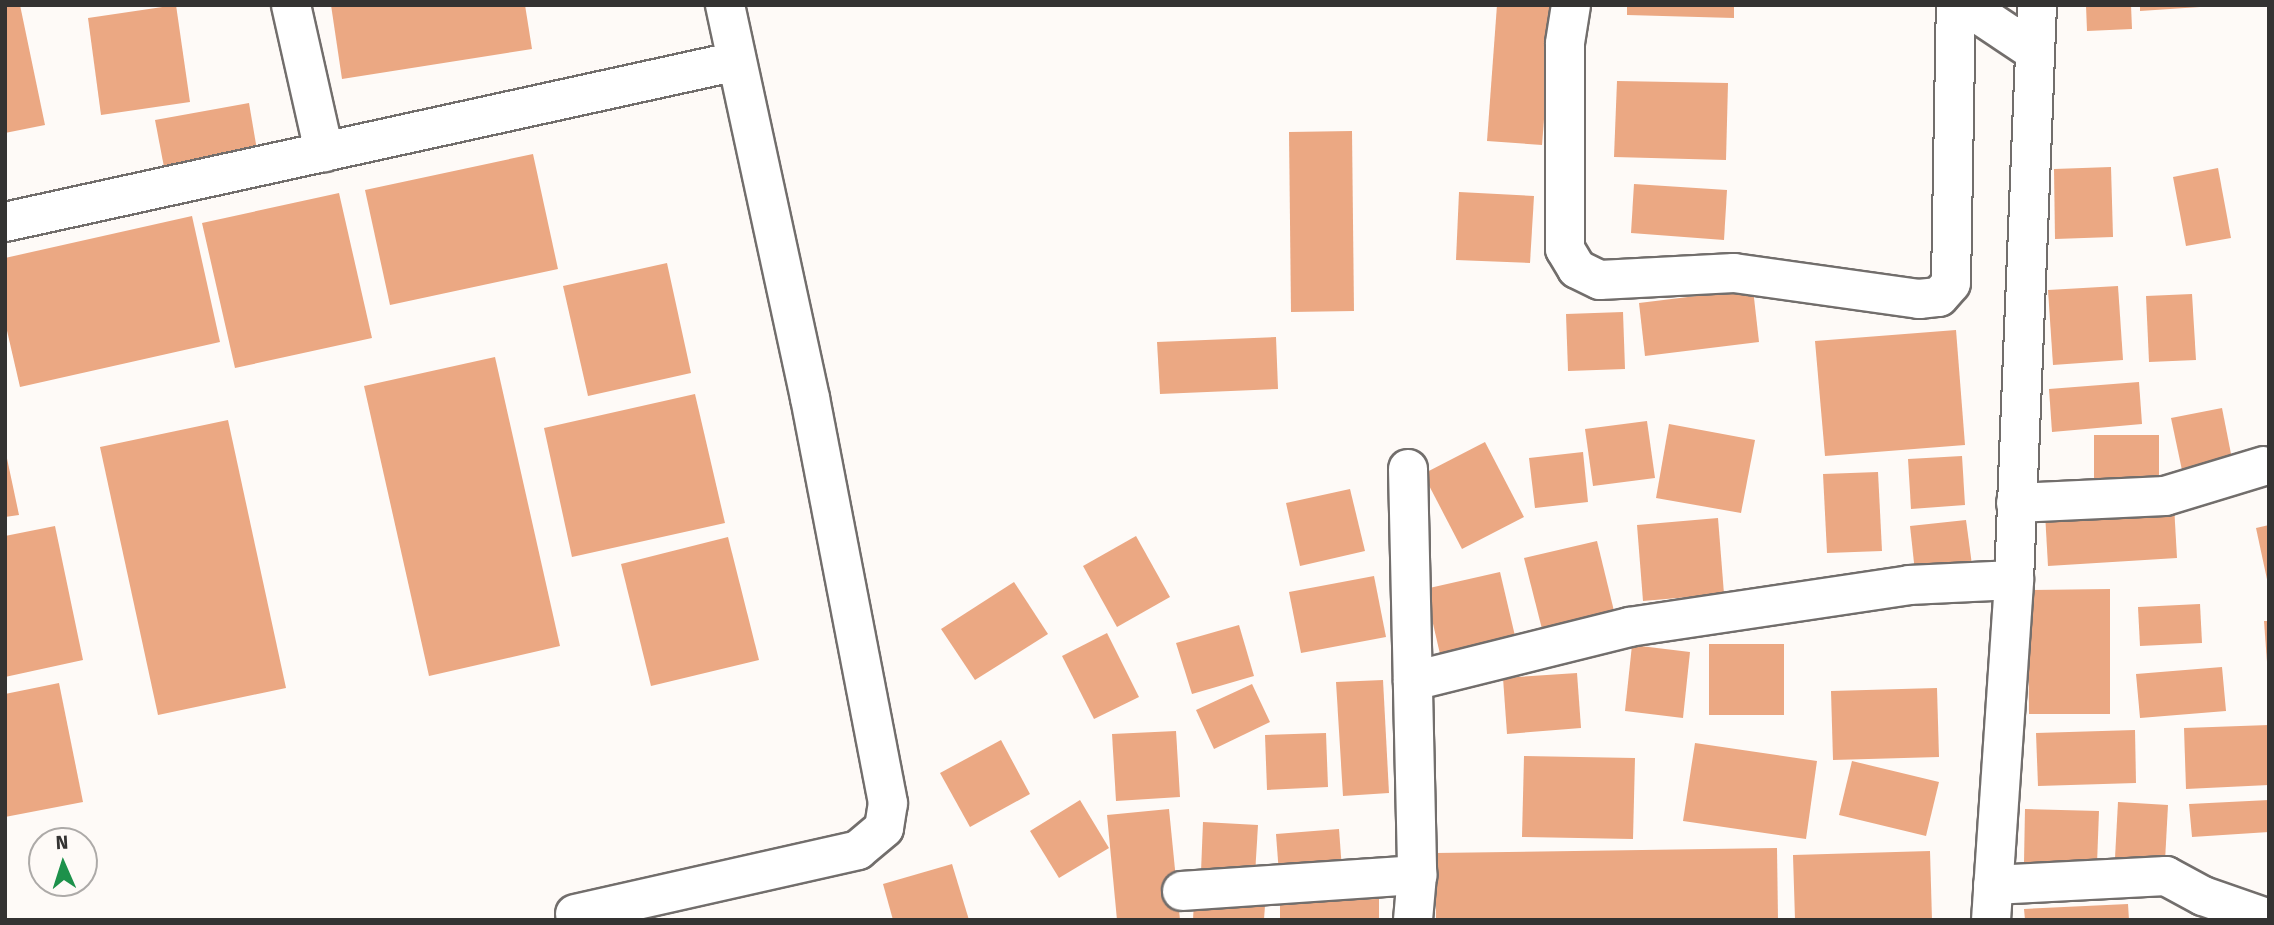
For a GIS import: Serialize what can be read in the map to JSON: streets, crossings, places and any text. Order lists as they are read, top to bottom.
{
  "north": "top"
}
